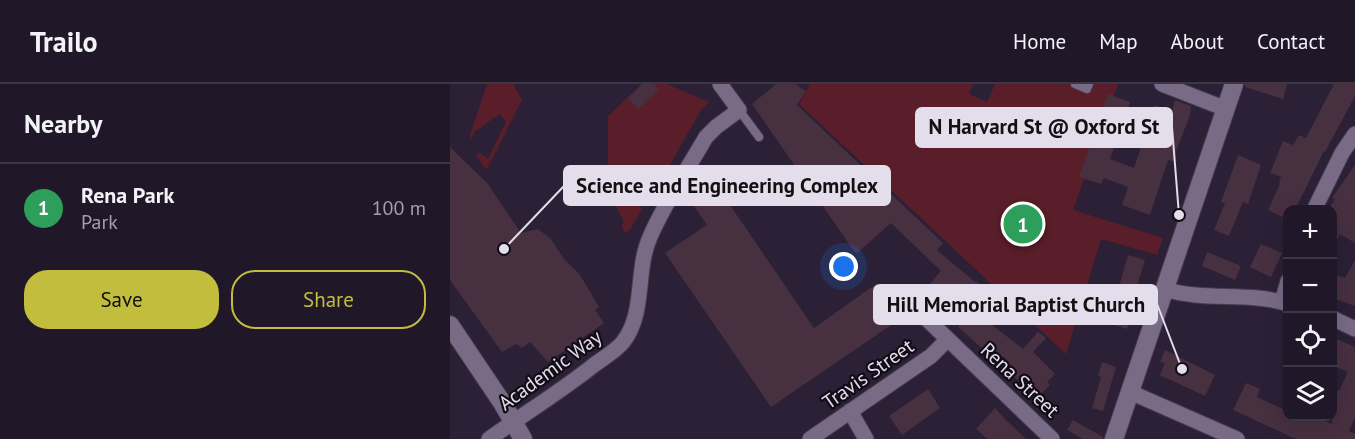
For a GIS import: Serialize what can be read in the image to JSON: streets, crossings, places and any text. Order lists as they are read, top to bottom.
{
  "streets": {
    "street": ["Academic Way", "Travis Street", "Rena Street"]
  },
  "crossings": [
    ["Travis Street", "Rena Street"]
  ],
  "places": ["N Harvard St @ Oxford St", "Science and Engineering Complex", "Hill Memorial Baptist Church"],
  "page": {
    "header": "Trailo",
    "nav": [
      "Home",
      "Map",
      "About",
      "Contact"
    ],
    "heading": "Nearby",
    "list": [
      {
        "mark": "1",
        "name": "Rena Park",
        "note": "Park",
        "value": "100 m"
      }
    ],
    "pins": "1",
    "map_buttons": ["+", "−"],
    "buttons": ["Save", "Share"]
  }
}
